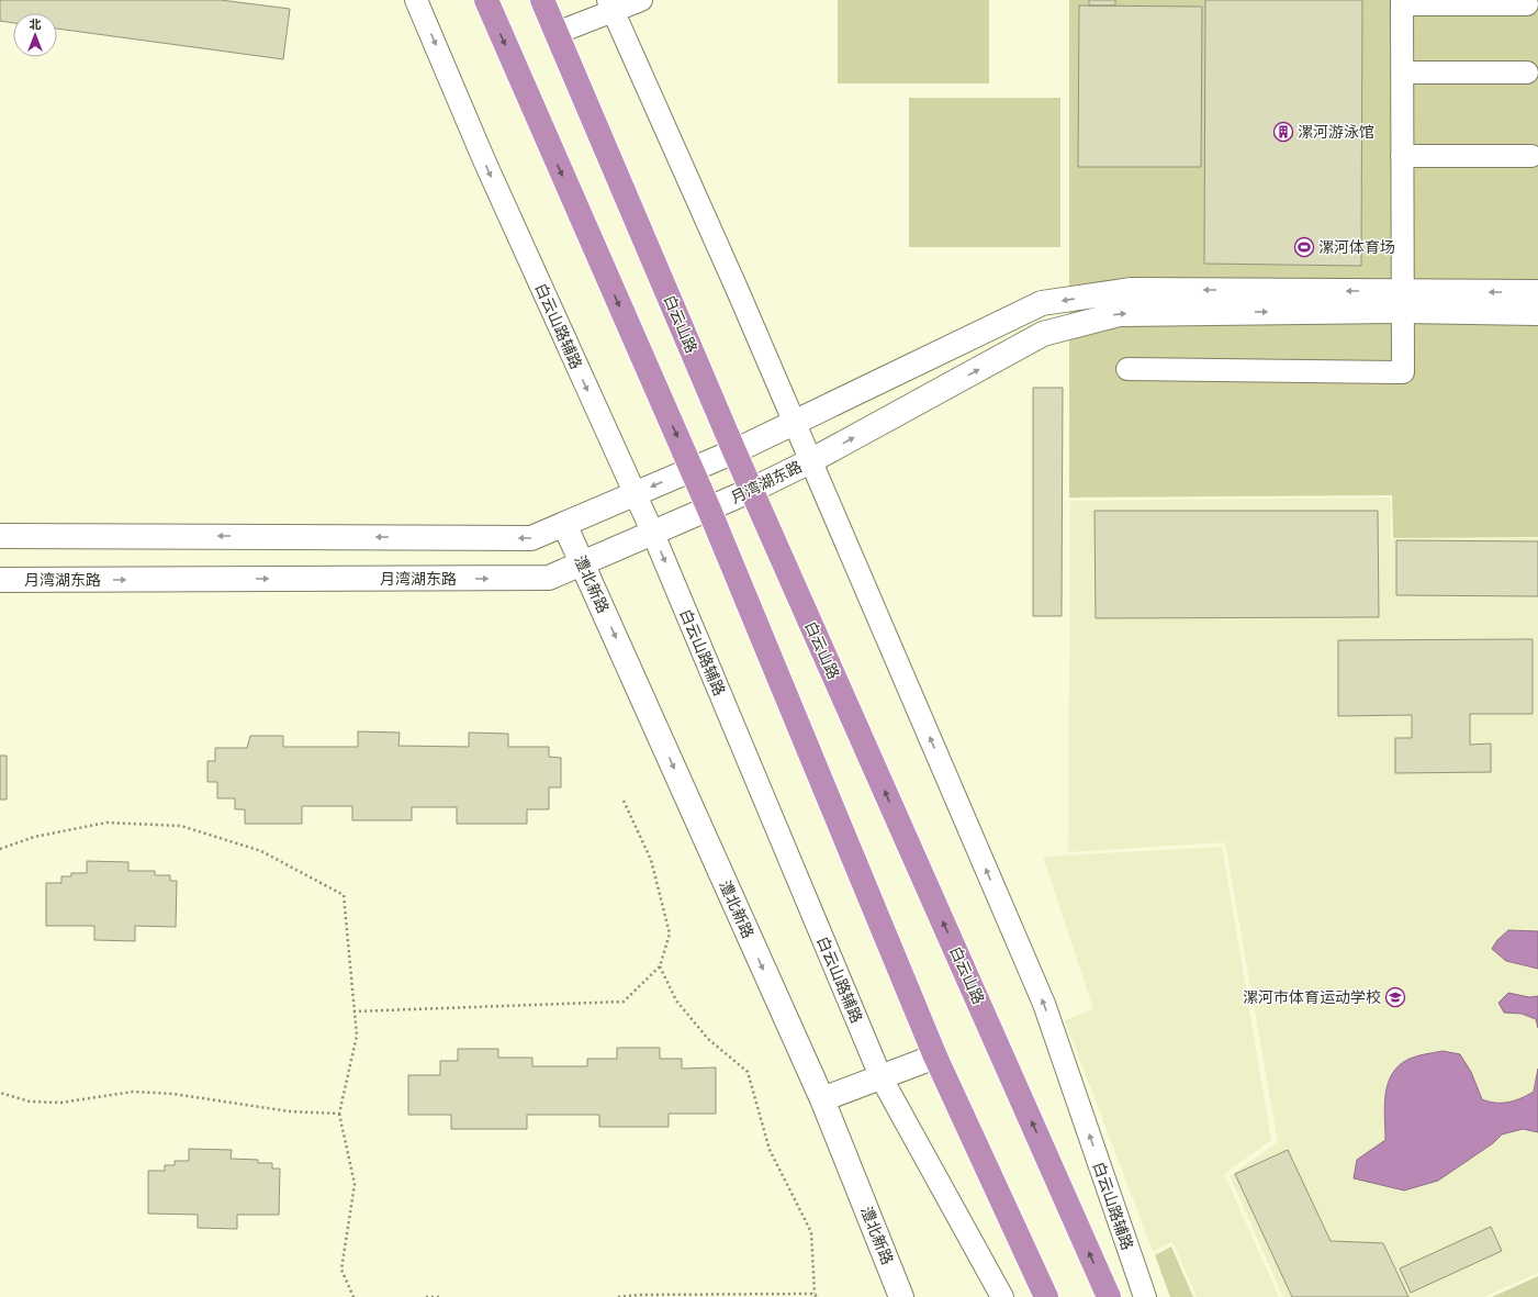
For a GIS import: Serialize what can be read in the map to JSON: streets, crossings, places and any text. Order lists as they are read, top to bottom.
{
  "streets": {
    "highway": ["白云山路"],
    "street": ["白云山路辅路", "月湾湖东路", "澧北新路"]
  },
  "crossings": [
    ["白云山路", "月湾湖东路"],
    ["白云山路辅路", "月湾湖东路"],
    ["月湾湖东路", "澧北新路"]
  ],
  "one_way": ["澧北新路"],
  "places": {
    "building": ["漯河游泳馆"],
    "sports": ["漯河体育场"],
    "school or university": ["漯河市体育运动学校"]
  },
  "north": "top"
}
